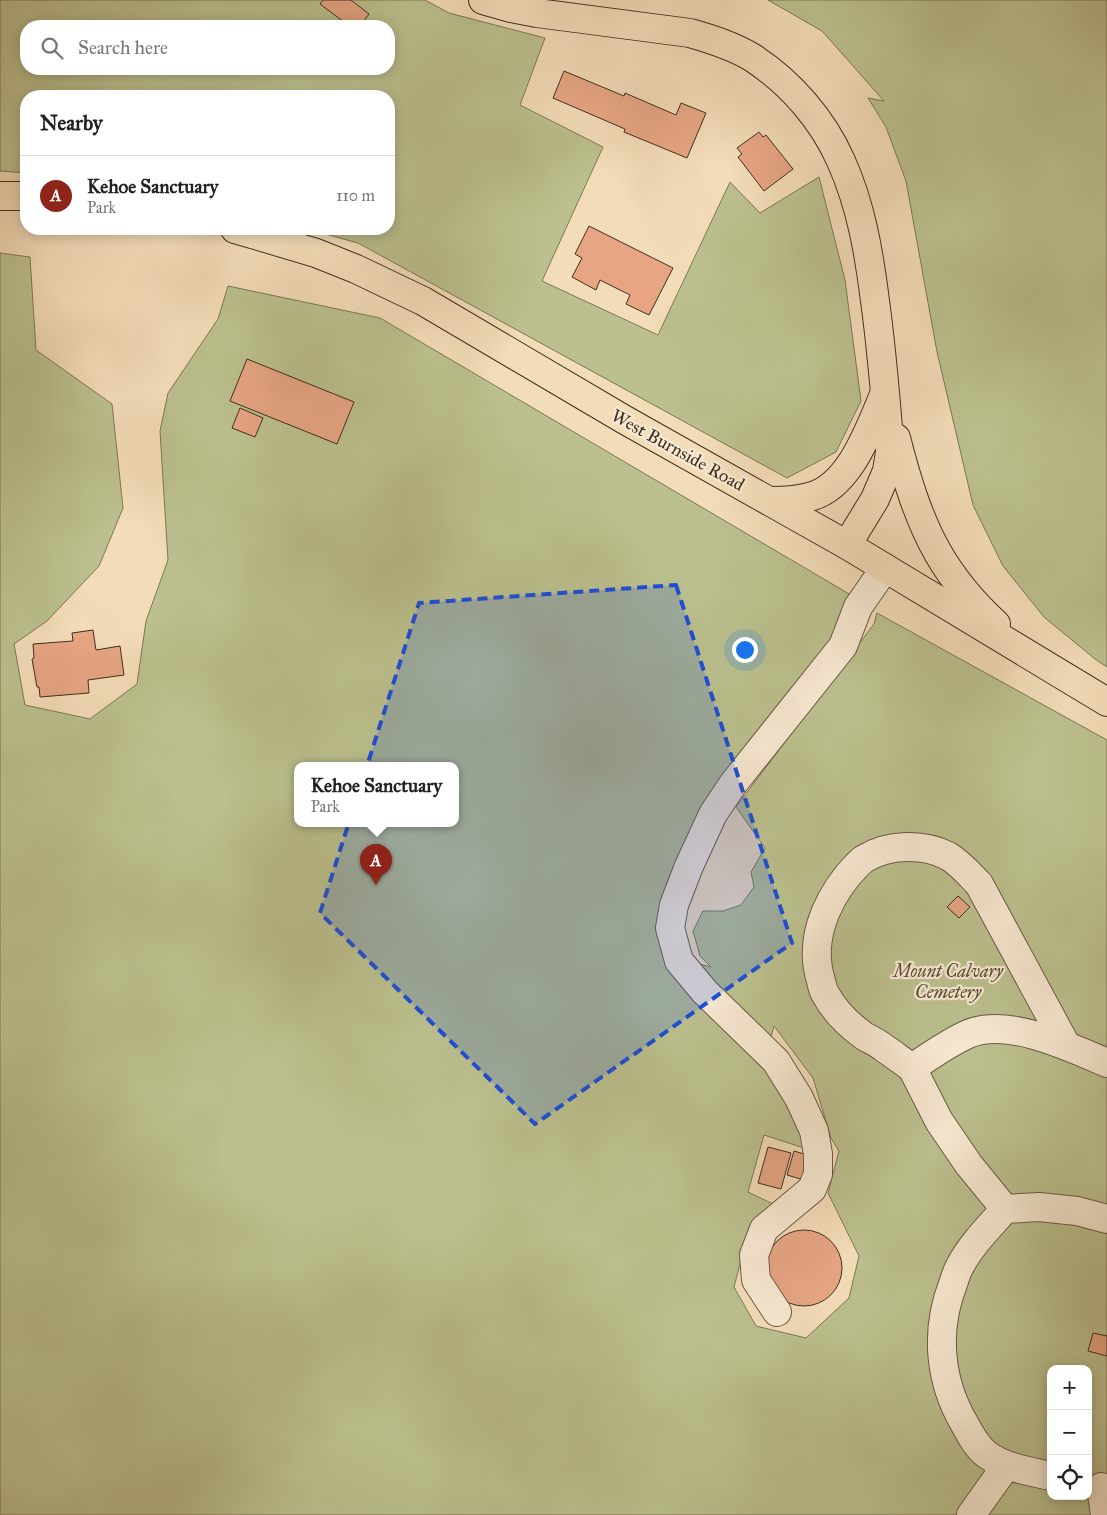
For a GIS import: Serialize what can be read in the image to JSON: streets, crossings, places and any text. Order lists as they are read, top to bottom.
{
  "streets": {
    "main road": ["West Burnside Road"]
  },
  "parks": ["Mount Calvary Cemetery"],
  "page": {
    "search": "Search here",
    "heading": "Nearby",
    "list": [
      {
        "mark": "A",
        "name": "Kehoe Sanctuary",
        "note": "Park",
        "value": "110 m"
      }
    ],
    "popup": ["Kehoe Sanctuary", "Park"],
    "pins": "A",
    "map_buttons": ["+", "−"]
  }
}
